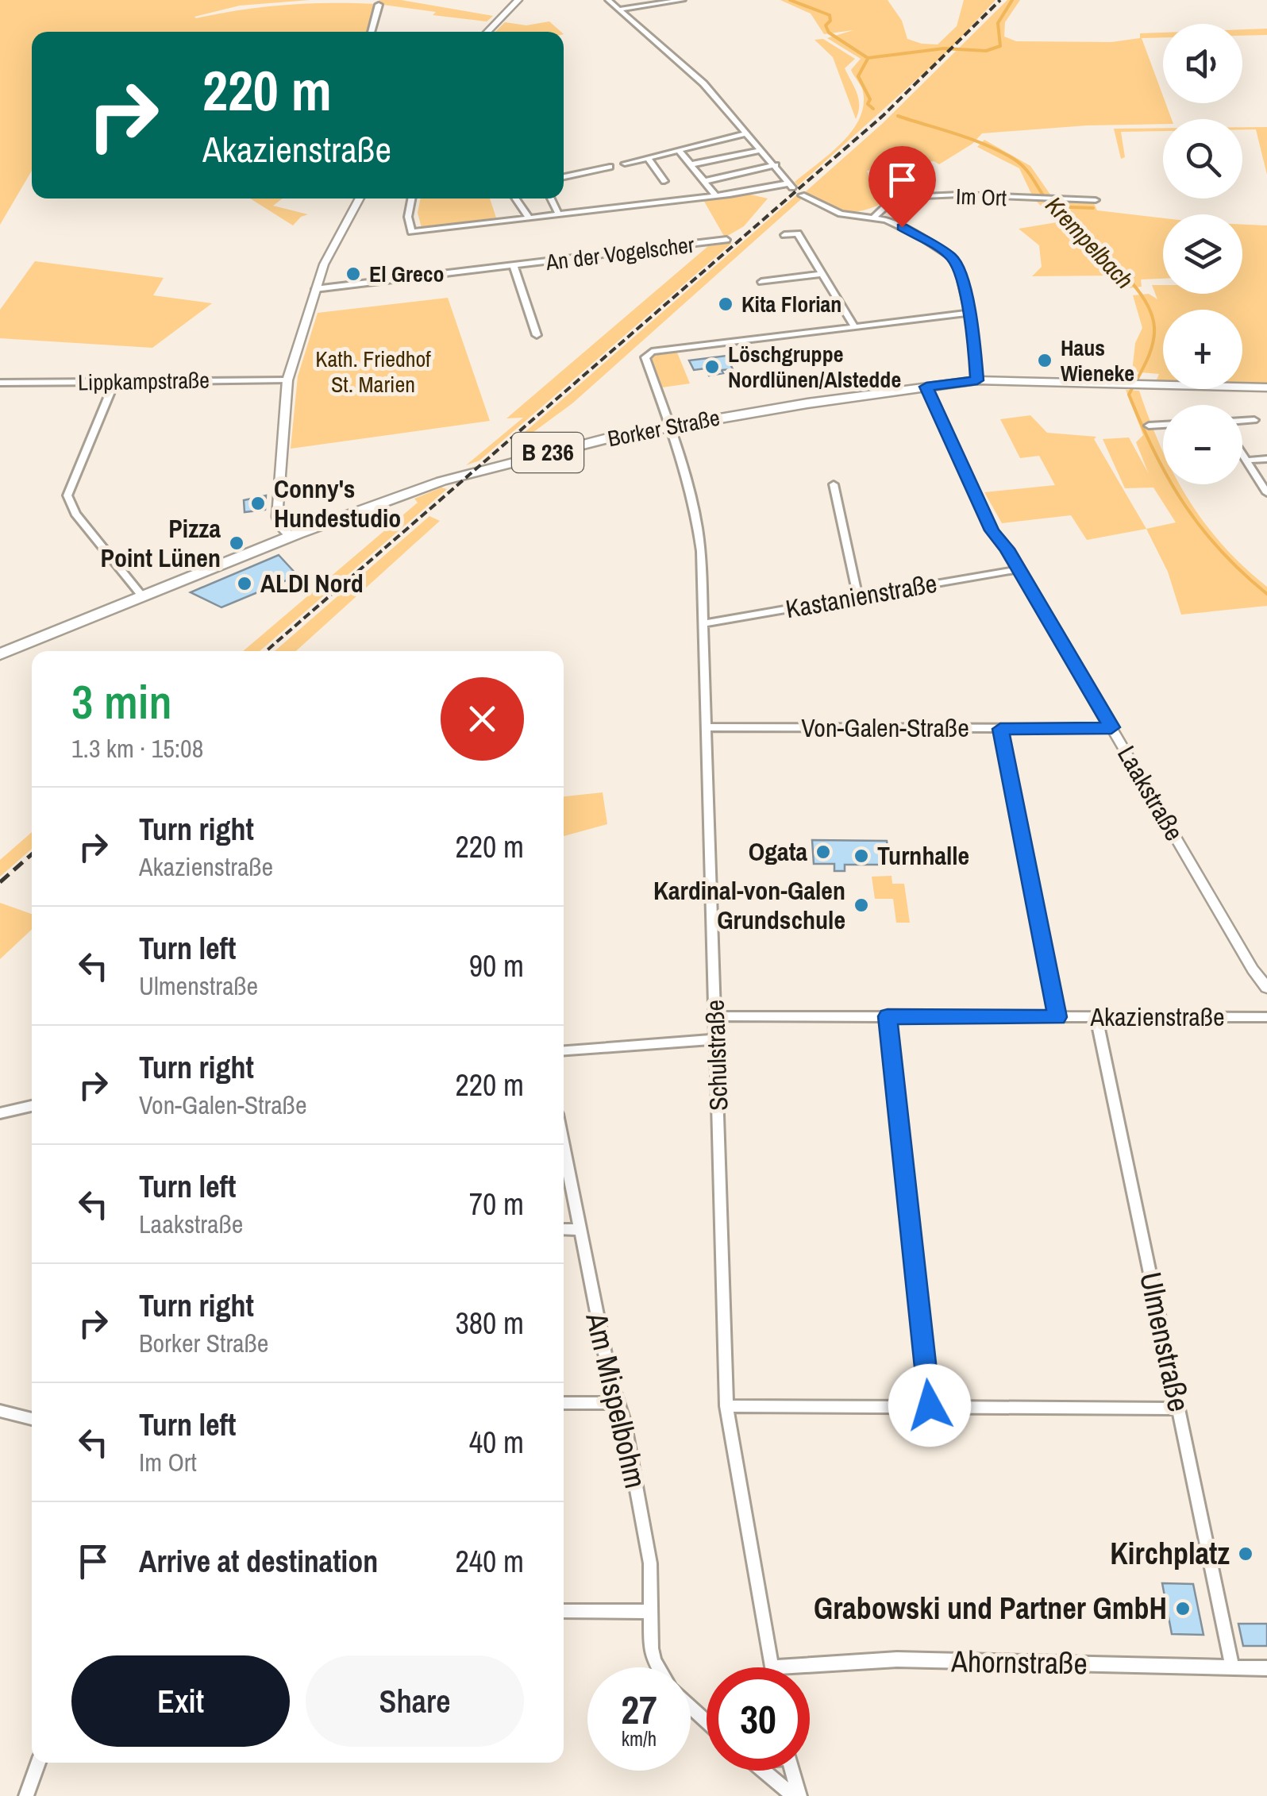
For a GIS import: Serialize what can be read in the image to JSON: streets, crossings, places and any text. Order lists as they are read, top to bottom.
{
  "streets": {
    "main road": ["Borker Straße", "B 236"],
    "street": [
      "Im Ort",
      "An der Vogelscher",
      "Lippkampstraße",
      "Kastanienstraße",
      "Von-Galen-Straße",
      "Laakstraße",
      "Akazienstraße",
      "Schulstraße",
      "Ulmenstraße",
      "Am Mispelbohm",
      "Ahornstraße"
    ]
  },
  "crossings": [
    ["Borker Straße", "Laakstraße"],
    ["Borker Straße", "Schulstraße"],
    ["Kastanienstraße", "Laakstraße"],
    ["Kastanienstraße", "Schulstraße"],
    ["Von-Galen-Straße", "Laakstraße"],
    ["Von-Galen-Straße", "Schulstraße"],
    ["Akazienstraße", "Schulstraße"],
    ["Akazienstraße", "Ulmenstraße"],
    ["Schulstraße", "Ahornstraße"],
    ["Ulmenstraße", "Ahornstraße"]
  ],
  "water": ["Krempelbach"],
  "parks": ["Kath. Friedhof St. Marien"],
  "places": [
    "El Greco",
    "Kita Florian",
    "Haus Wieneke",
    "Löschgruppe Nordlünen/Alstedde",
    "Conny's Hundestudio",
    "Pizza Point Lünen",
    "ALDI Nord",
    "Ogata",
    "Turnhalle",
    "Kardinal-von-Galen Grundschule",
    "Kirchplatz",
    "Grabowski und Partner GmbH"
  ],
  "page": {
    "map_buttons": ["+", "−"],
    "turn": ["220 m", "Akazienstraße"],
    "heading": ["3 min", "1.3 km · 15:08"],
    "list": [
      {
        "name": "Turn right",
        "note": "Akazienstraße",
        "value": "220 m"
      },
      {
        "name": "Turn left",
        "note": "Ulmenstraße",
        "value": "90 m"
      },
      {
        "name": "Turn right",
        "note": "Von-Galen-Straße",
        "value": "220 m"
      },
      {
        "name": "Turn left",
        "note": "Laakstraße",
        "value": "70 m"
      },
      {
        "name": "Turn right",
        "note": "Borker Straße",
        "value": "380 m"
      },
      {
        "name": "Turn left",
        "note": "Im Ort",
        "value": "40 m"
      },
      {
        "name": "Arrive at destination",
        "value": "240 m"
      }
    ],
    "buttons": ["Exit", "Share"],
    "speed": "27 km/h",
    "limit": "30"
  }
}
